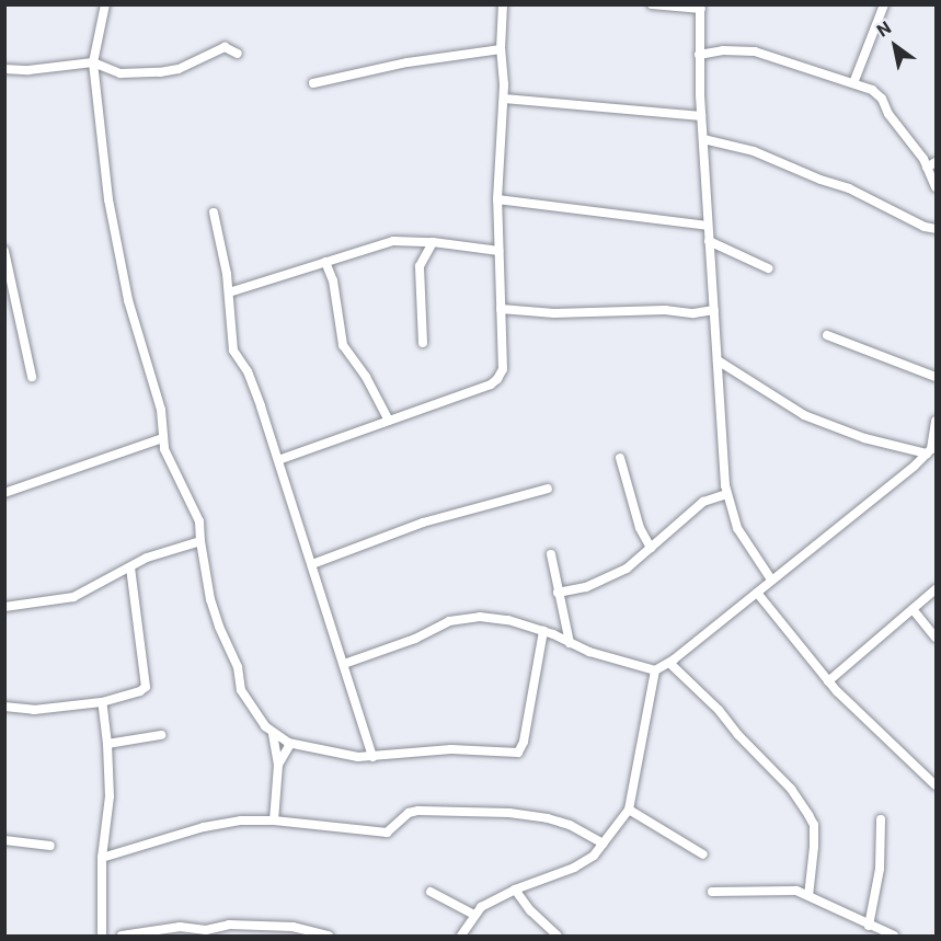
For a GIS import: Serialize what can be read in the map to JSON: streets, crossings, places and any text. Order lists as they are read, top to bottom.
{
  "north": "top left"
}
